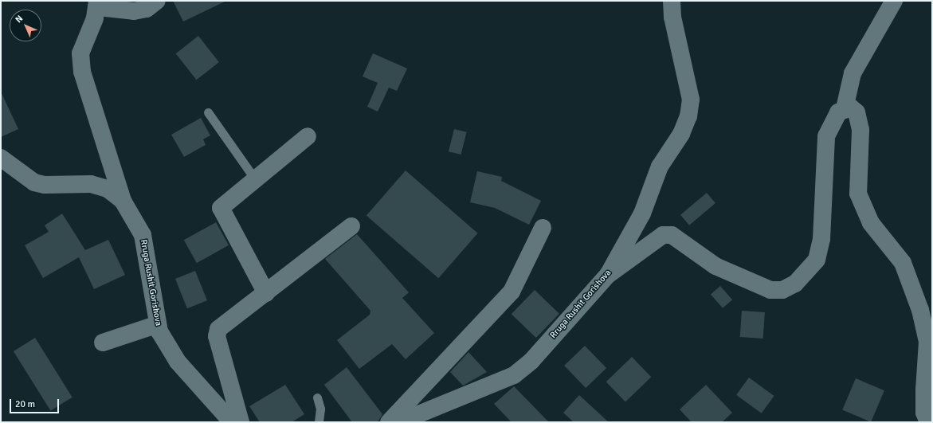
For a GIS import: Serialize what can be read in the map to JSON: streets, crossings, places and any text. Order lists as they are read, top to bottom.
{
  "streets": {
    "street": ["Rruga Rushit Gorishova"]
  },
  "scale_bar": "20 m",
  "north": "top left"
}
